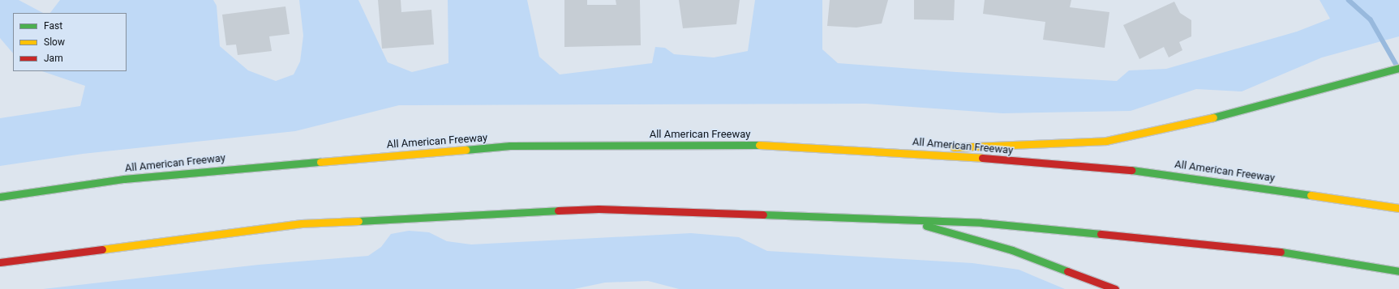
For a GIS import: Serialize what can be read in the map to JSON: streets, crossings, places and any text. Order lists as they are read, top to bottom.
{
  "streets": {
    "highway": ["All American Freeway"]
  },
  "legend": ["Fast", "Slow", "Jam"]
}
